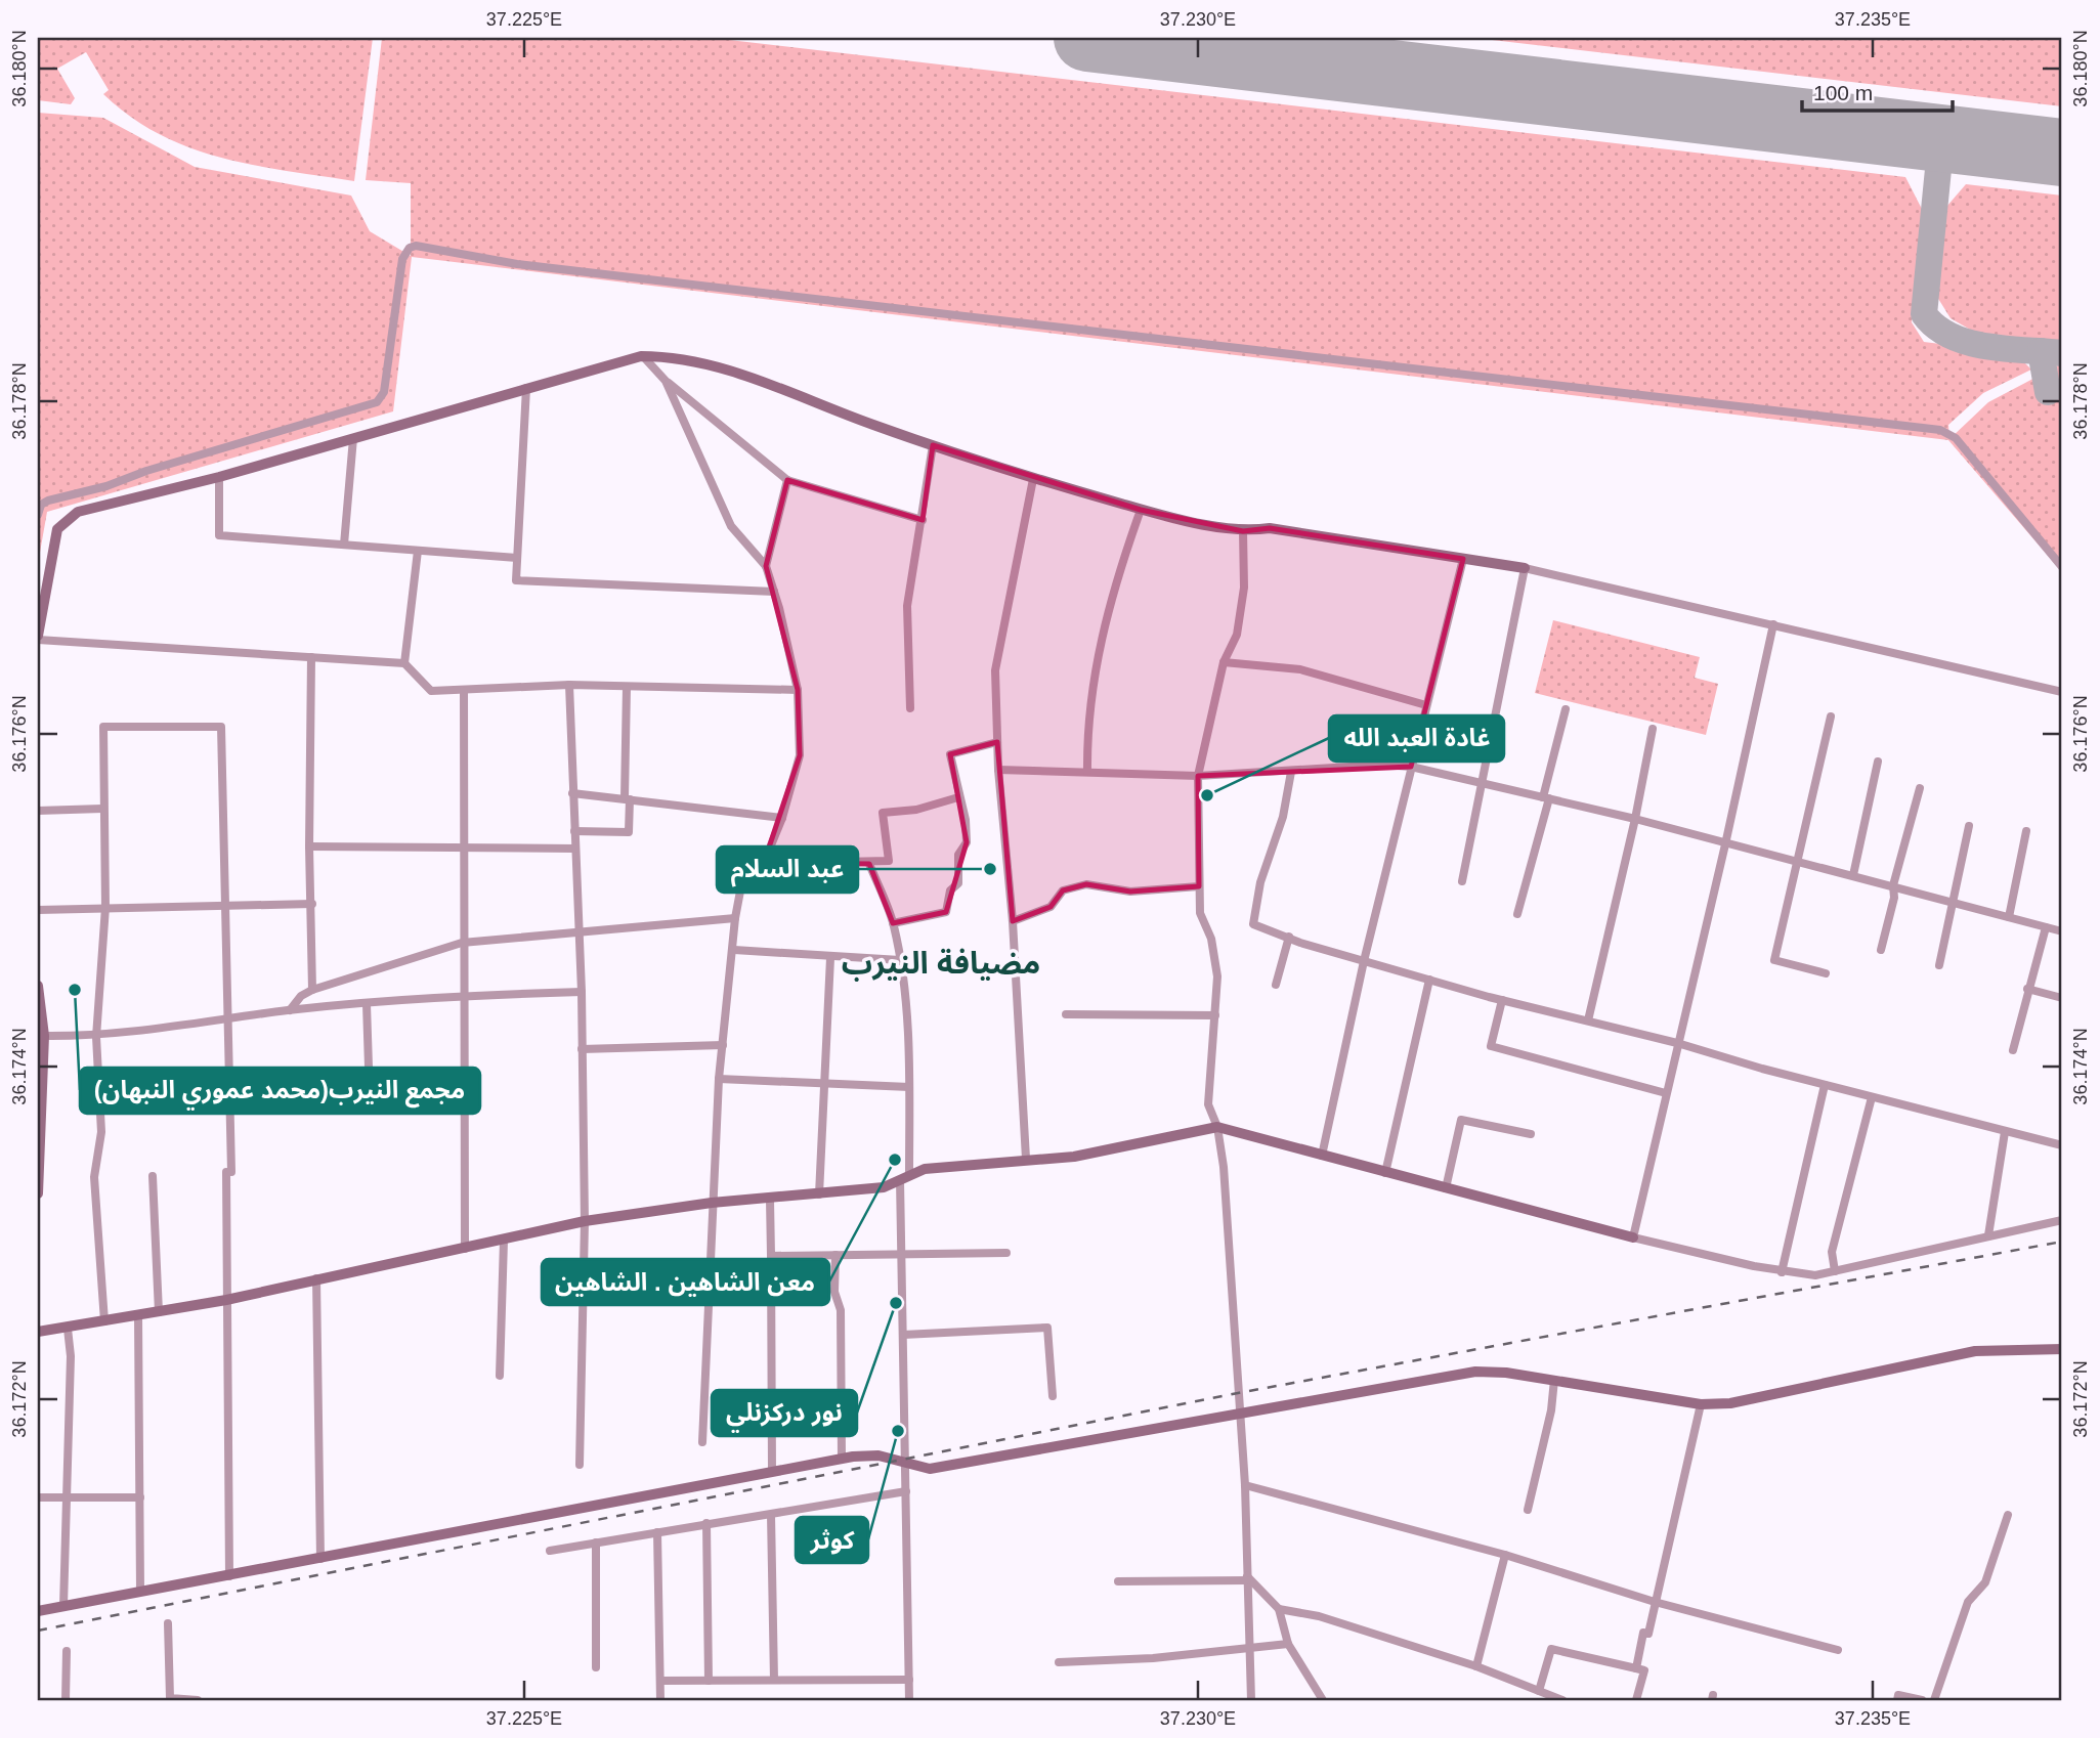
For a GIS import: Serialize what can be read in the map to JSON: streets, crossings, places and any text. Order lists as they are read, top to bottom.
{
  "districts": ["مضيافة النيرب"],
  "places": [
    "غادة العبد الله",
    "عبد السلام",
    "مجمع النيرب(محمد عموري النبهان)",
    "معن الشاهين . الشاهين",
    "نور دركزنلي",
    "كوثر"
  ],
  "scale_bar": "100 m",
  "coordinates": [
    "37.225°E",
    "37.230°E",
    "37.235°E",
    "36.180°N",
    "36.178°N",
    "36.176°N",
    "36.174°N",
    "36.172°N"
  ]
}
